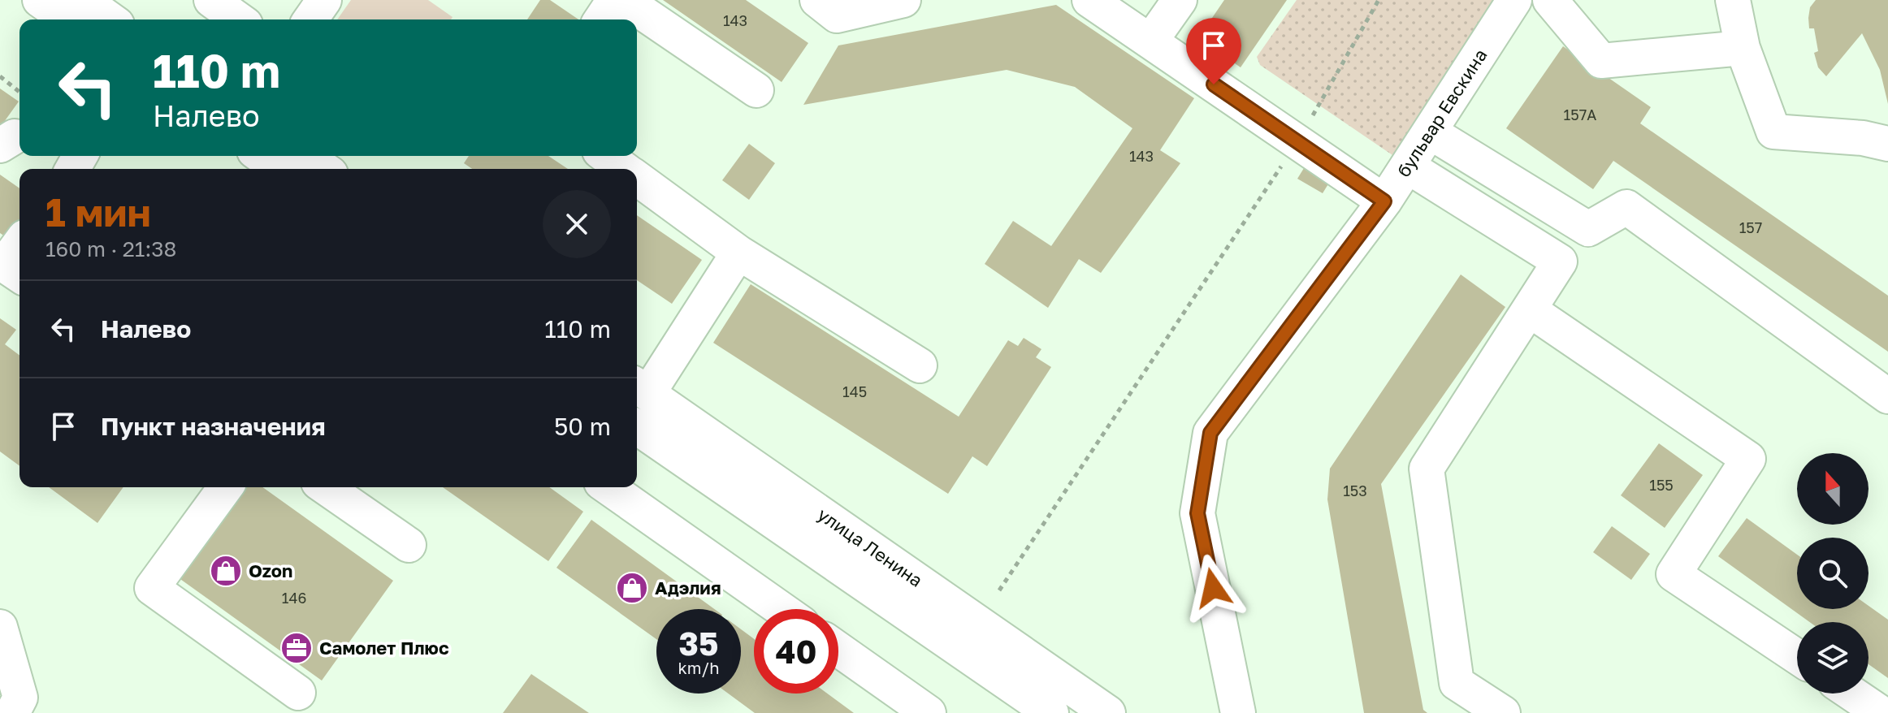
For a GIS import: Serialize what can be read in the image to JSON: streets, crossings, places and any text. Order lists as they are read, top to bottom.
{
  "streets": {
    "street": ["бульвар Евскина", "улица Ленина"]
  },
  "places": {
    "shop": ["Ozon", "Адэлия"],
    "office": ["Самолет Плюс"]
  },
  "house_numbers": [
    "143",
    "157А",
    "143",
    "157",
    "145",
    "155",
    "153",
    "146"
  ],
  "north": "top",
  "page": {
    "turn": ["110 m", "Налево"],
    "heading": ["1 мин", "160 m · 21:38"],
    "list": [
      {
        "name": "Налево",
        "value": "110 m"
      },
      {
        "name": "Пункт назначения",
        "value": "50 m"
      }
    ],
    "speed": "35 km/h",
    "limit": "40"
  }
}
